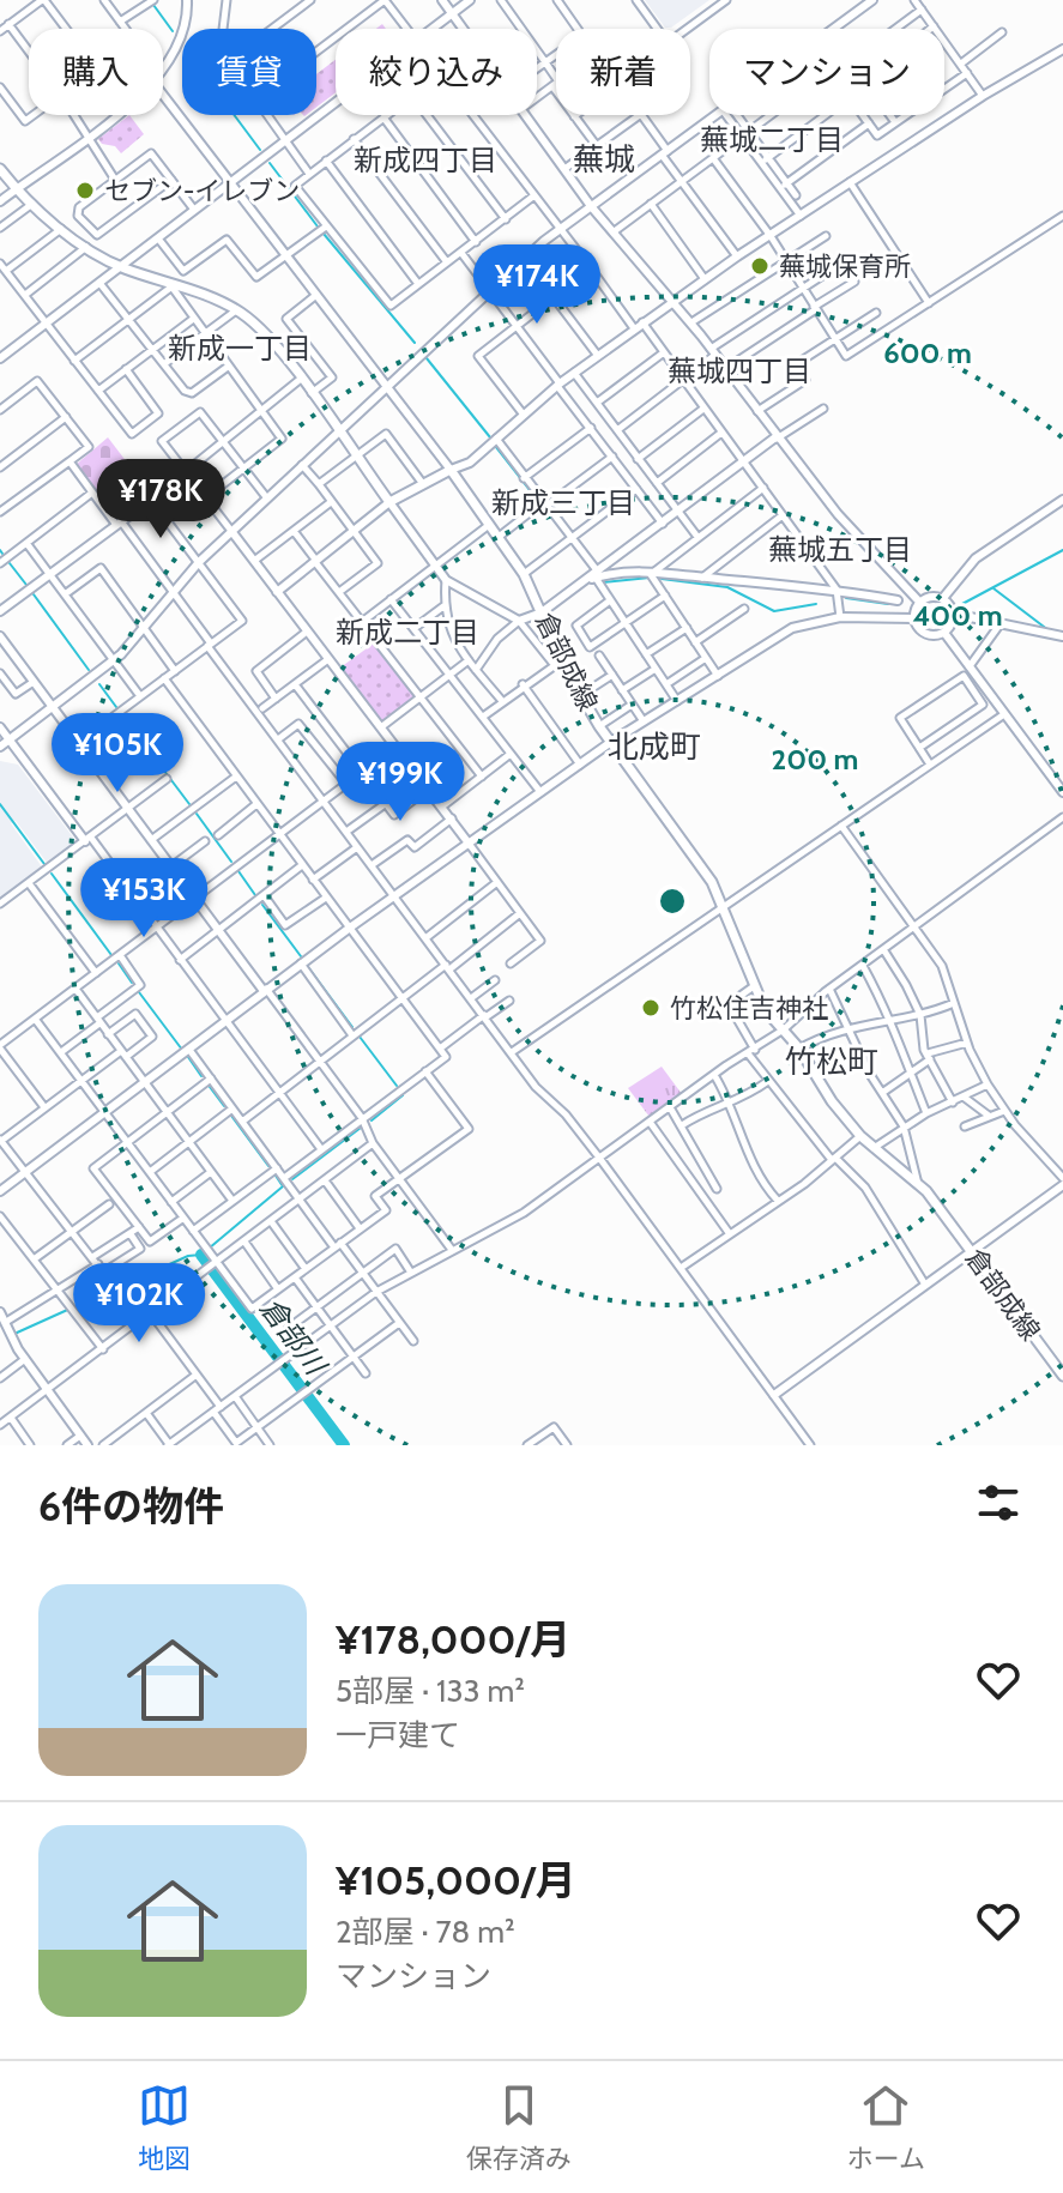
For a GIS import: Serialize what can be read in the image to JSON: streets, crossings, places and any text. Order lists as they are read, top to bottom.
{
  "streets": {
    "main road": ["倉部成線"]
  },
  "districts": [
    "蕪城二丁目",
    "蕪城",
    "新成四丁目",
    "新成一丁目",
    "蕪城四丁目",
    "新成三丁目",
    "蕪城五丁目",
    "新成二丁目",
    "北成町",
    "竹松町"
  ],
  "water": ["倉部川"],
  "places": ["セブン-イレブン", "蕪城保育所", "竹松住吉神社"],
  "page": {
    "chip": [
      "購入",
      "賃貸",
      "絞り込み",
      "新着",
      "マンション"
    ],
    "price": [
      "¥174K",
      "¥178K",
      "¥105K",
      "¥199K",
      "¥153K",
      "¥102K"
    ],
    "heading": "6件の物件",
    "list": [
      {
        "name": "¥178,000/月",
        "note": "5部屋 · 133 m² · 一戸建て"
      },
      {
        "name": "¥105,000/月",
        "note": "2部屋 · 78 m² · マンション"
      }
    ],
    "tabs": ["地図", "保存済み", "ホーム"]
  },
  "rings": ["600 m", "400 m", "200 m"]
}
